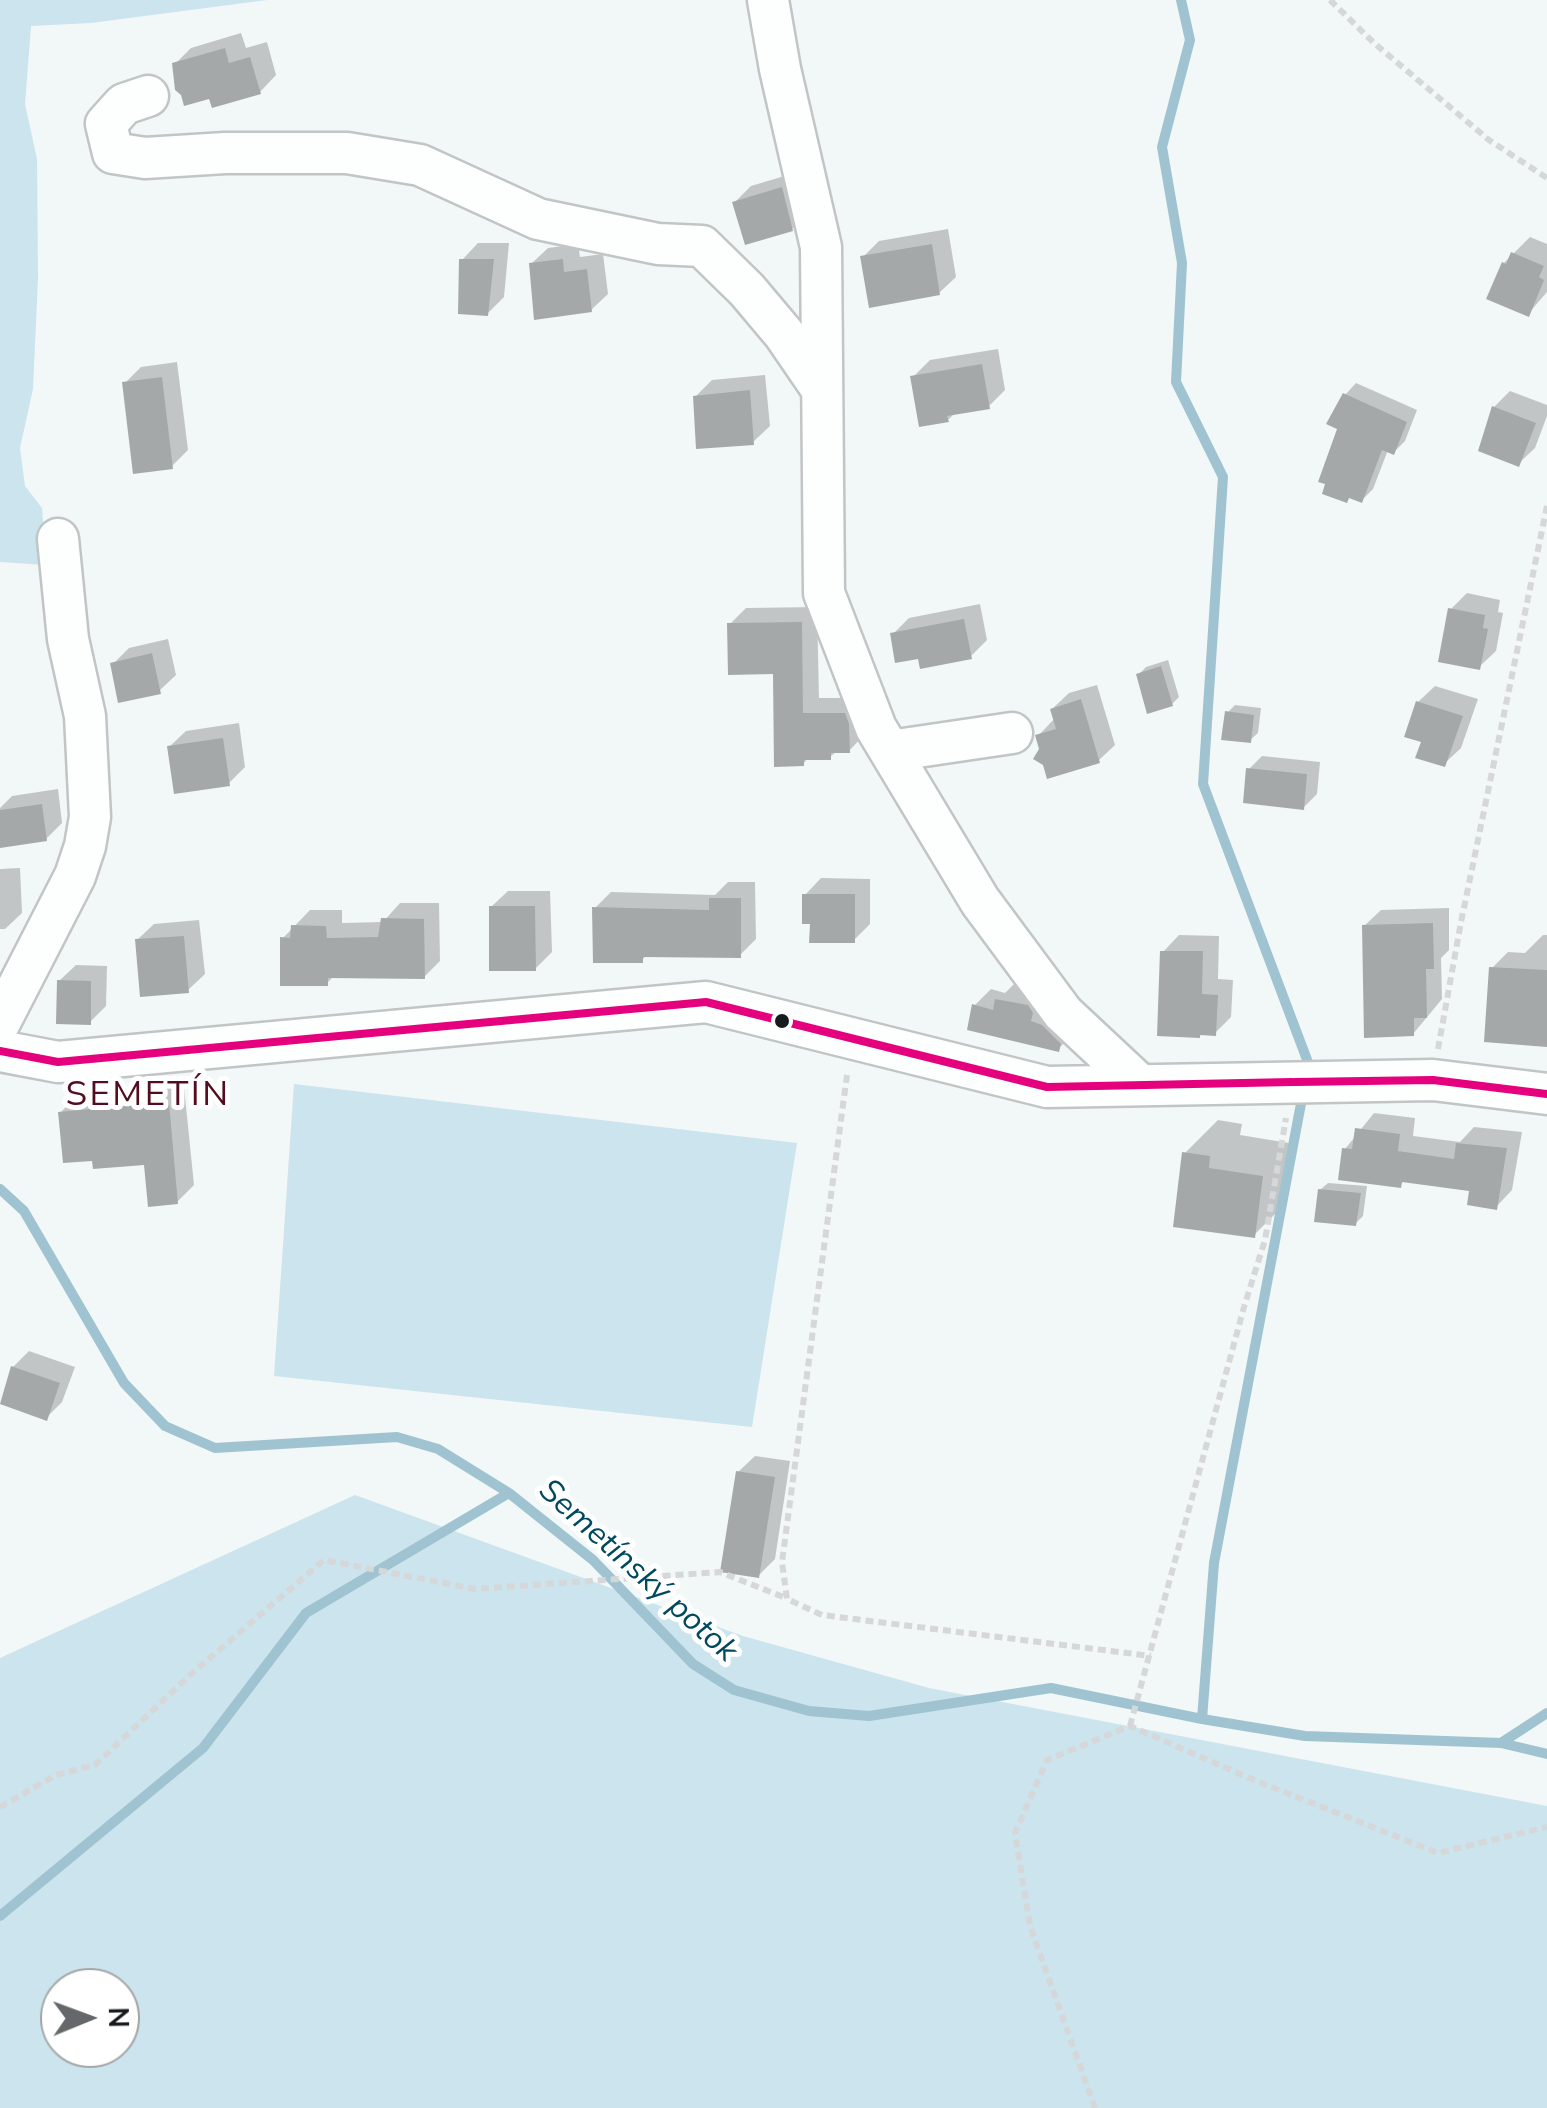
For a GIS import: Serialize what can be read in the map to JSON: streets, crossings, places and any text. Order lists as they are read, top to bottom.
{
  "districts": ["SEMETÍN"],
  "water": ["Semetínský potok"],
  "north": "right"
}
